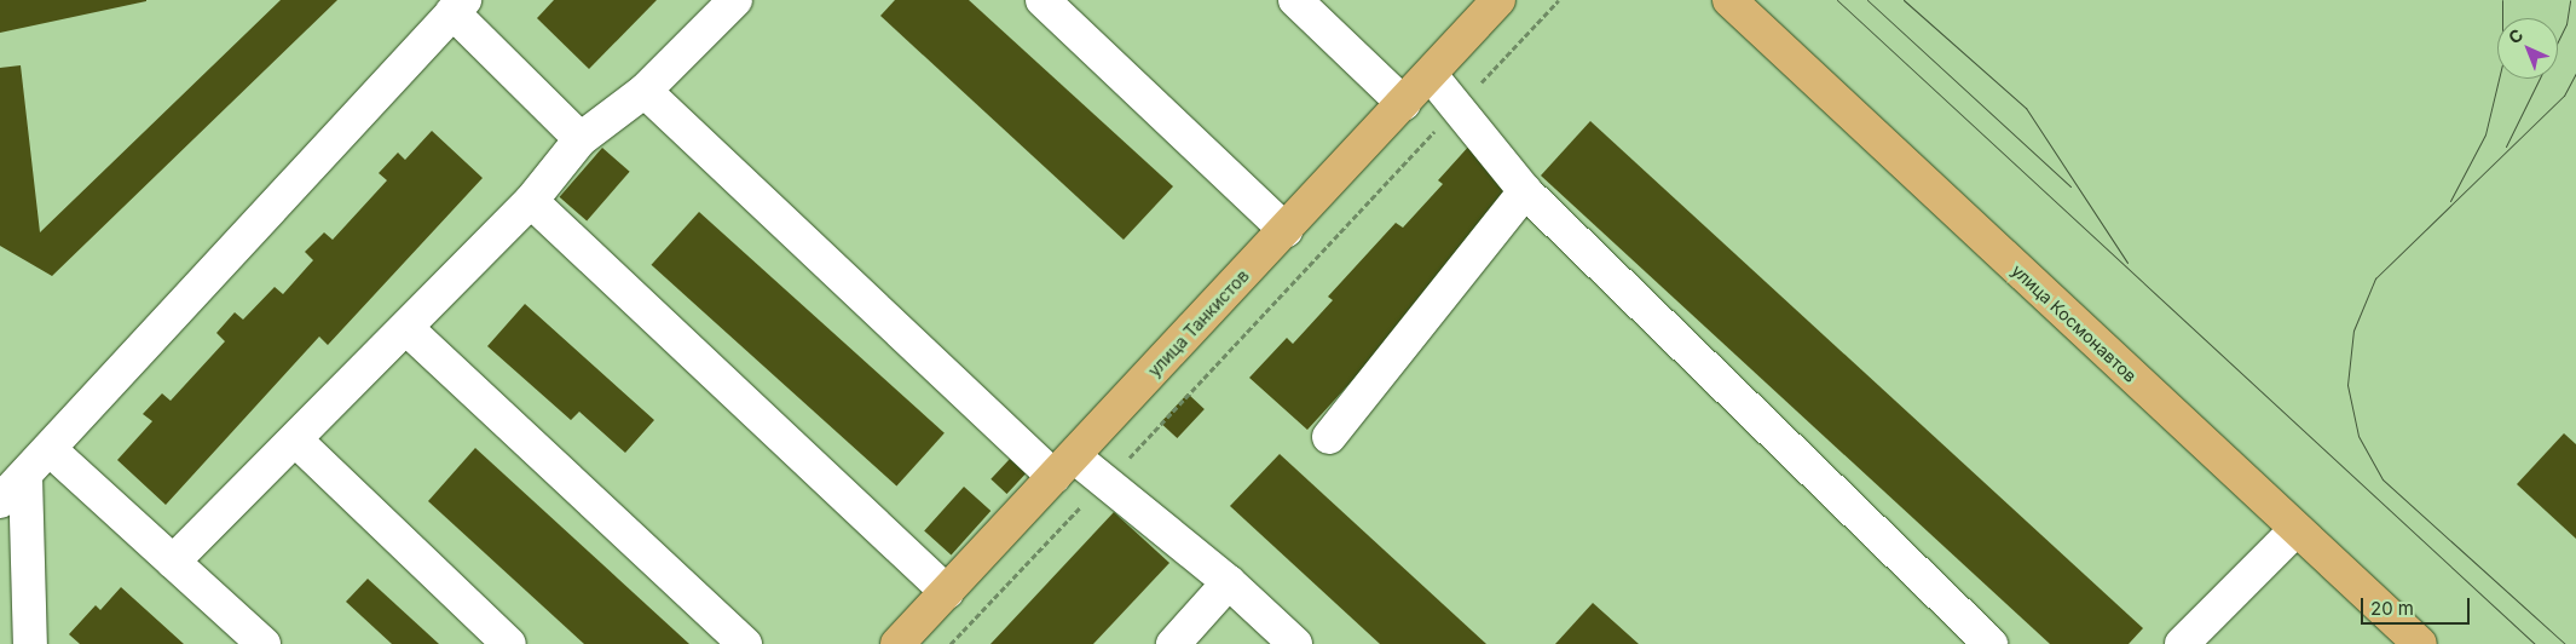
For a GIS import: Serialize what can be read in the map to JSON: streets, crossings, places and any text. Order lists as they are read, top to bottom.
{
  "streets": {
    "main road": ["улица Танкистов", "улица Космонавтов"]
  },
  "scale_bar": "20 m",
  "north": "top left"
}
